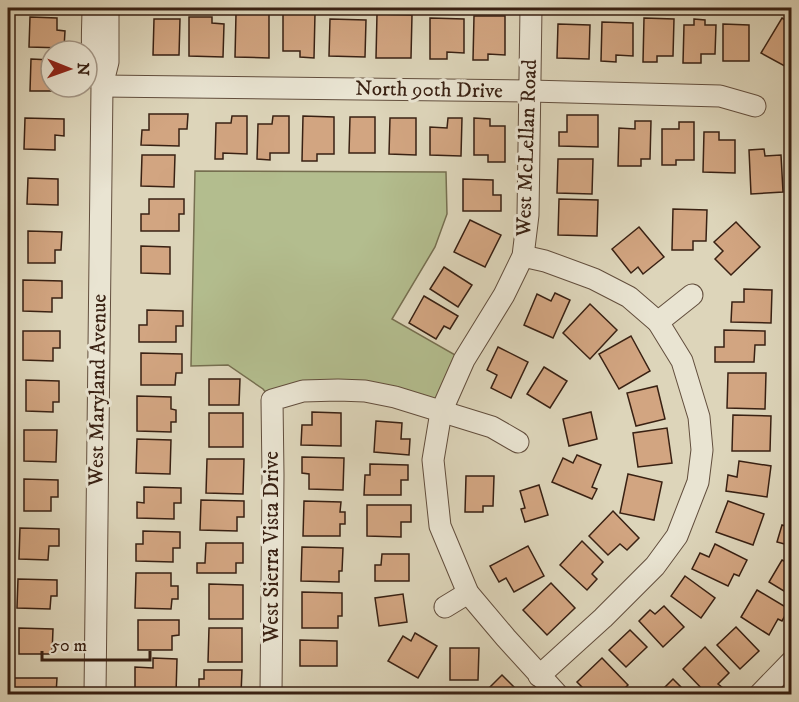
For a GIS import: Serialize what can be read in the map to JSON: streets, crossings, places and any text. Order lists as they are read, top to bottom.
{
  "streets": {
    "street": [
      "North 90th Drive",
      "West McLellan Road",
      "West Maryland Avenue",
      "West Sierra Vista Drive"
    ]
  },
  "crossings": [
    ["North 90th Drive", "West McLellan Road"],
    ["North 90th Drive", "West Maryland Avenue"],
    ["West McLellan Road", "West Sierra Vista Drive"]
  ],
  "scale_bar": "50 m",
  "north": "right"
}
